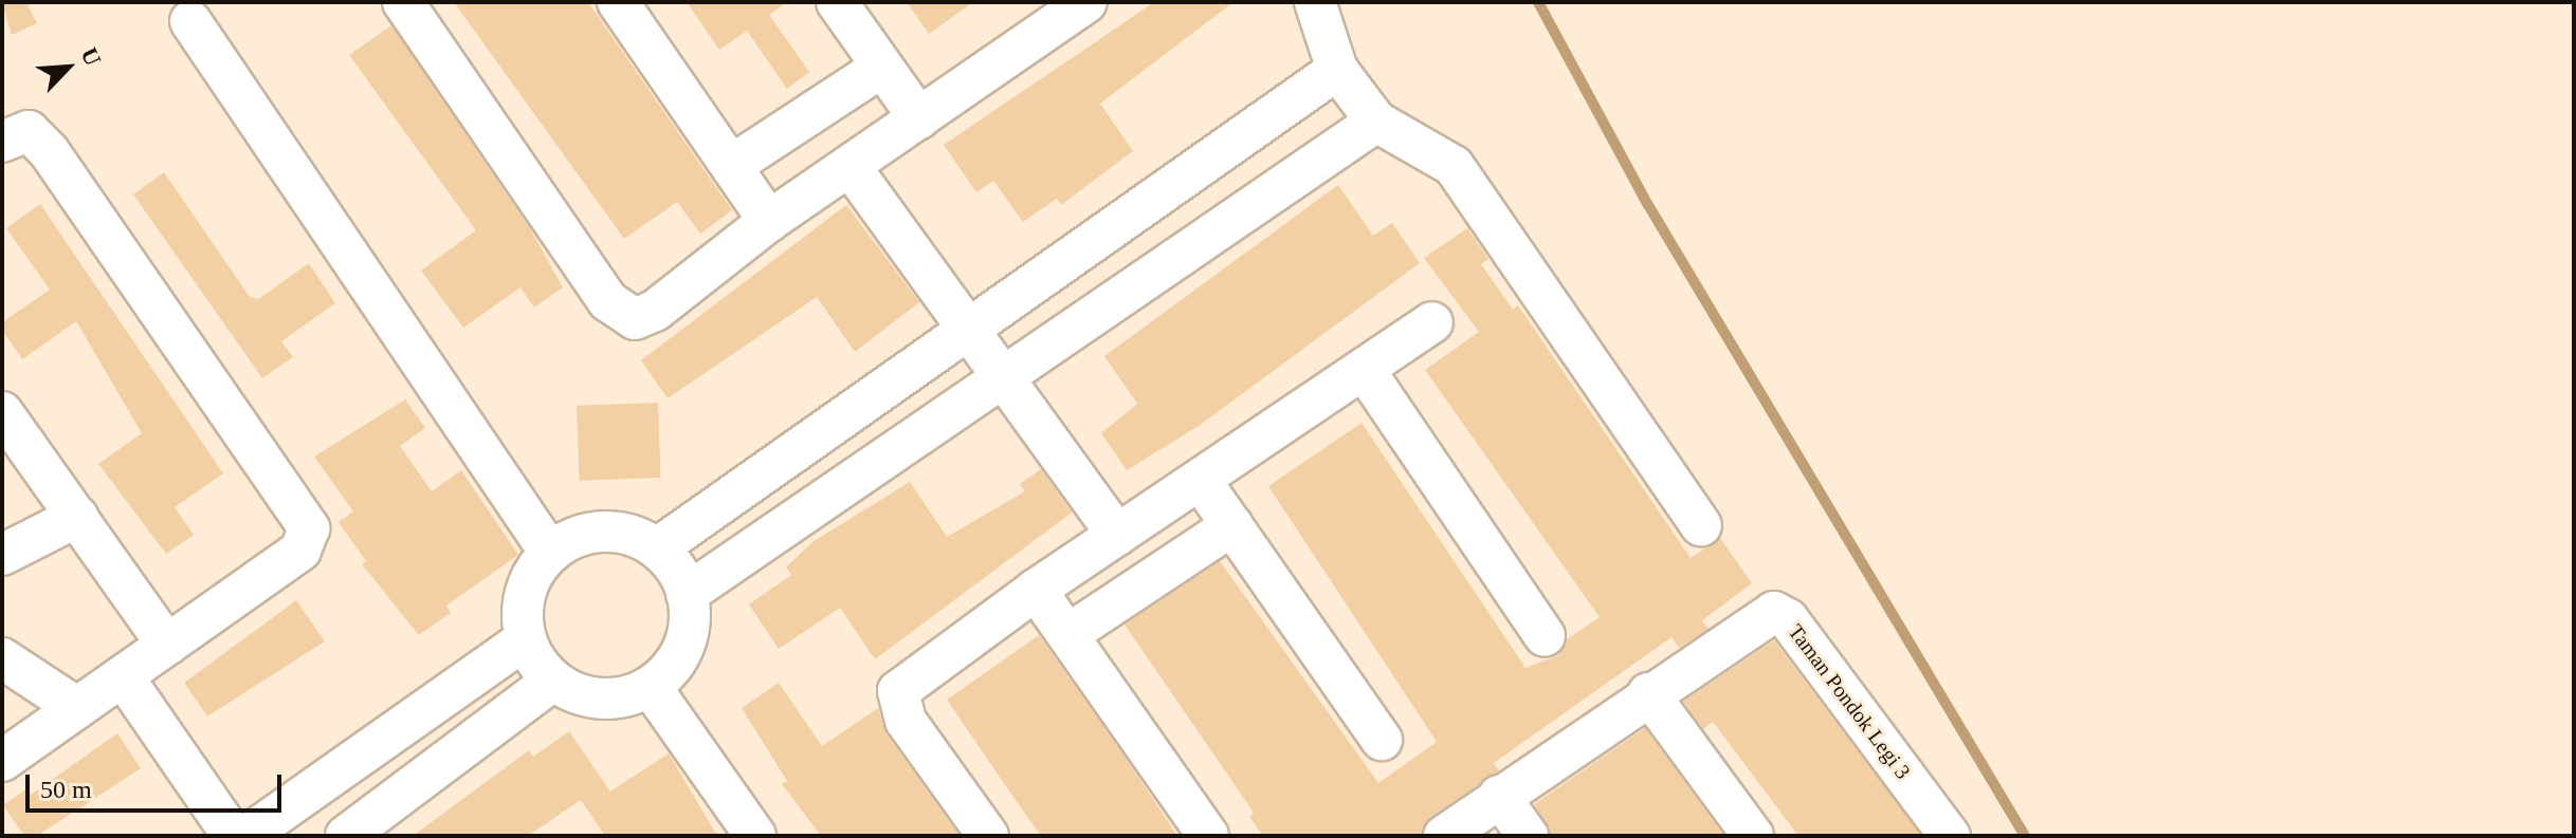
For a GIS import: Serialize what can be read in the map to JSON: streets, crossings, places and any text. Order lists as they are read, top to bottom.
{
  "streets": {
    "street": ["Taman Pondok Legi 3"]
  },
  "scale_bar": "50 m",
  "north": "top right"
}
